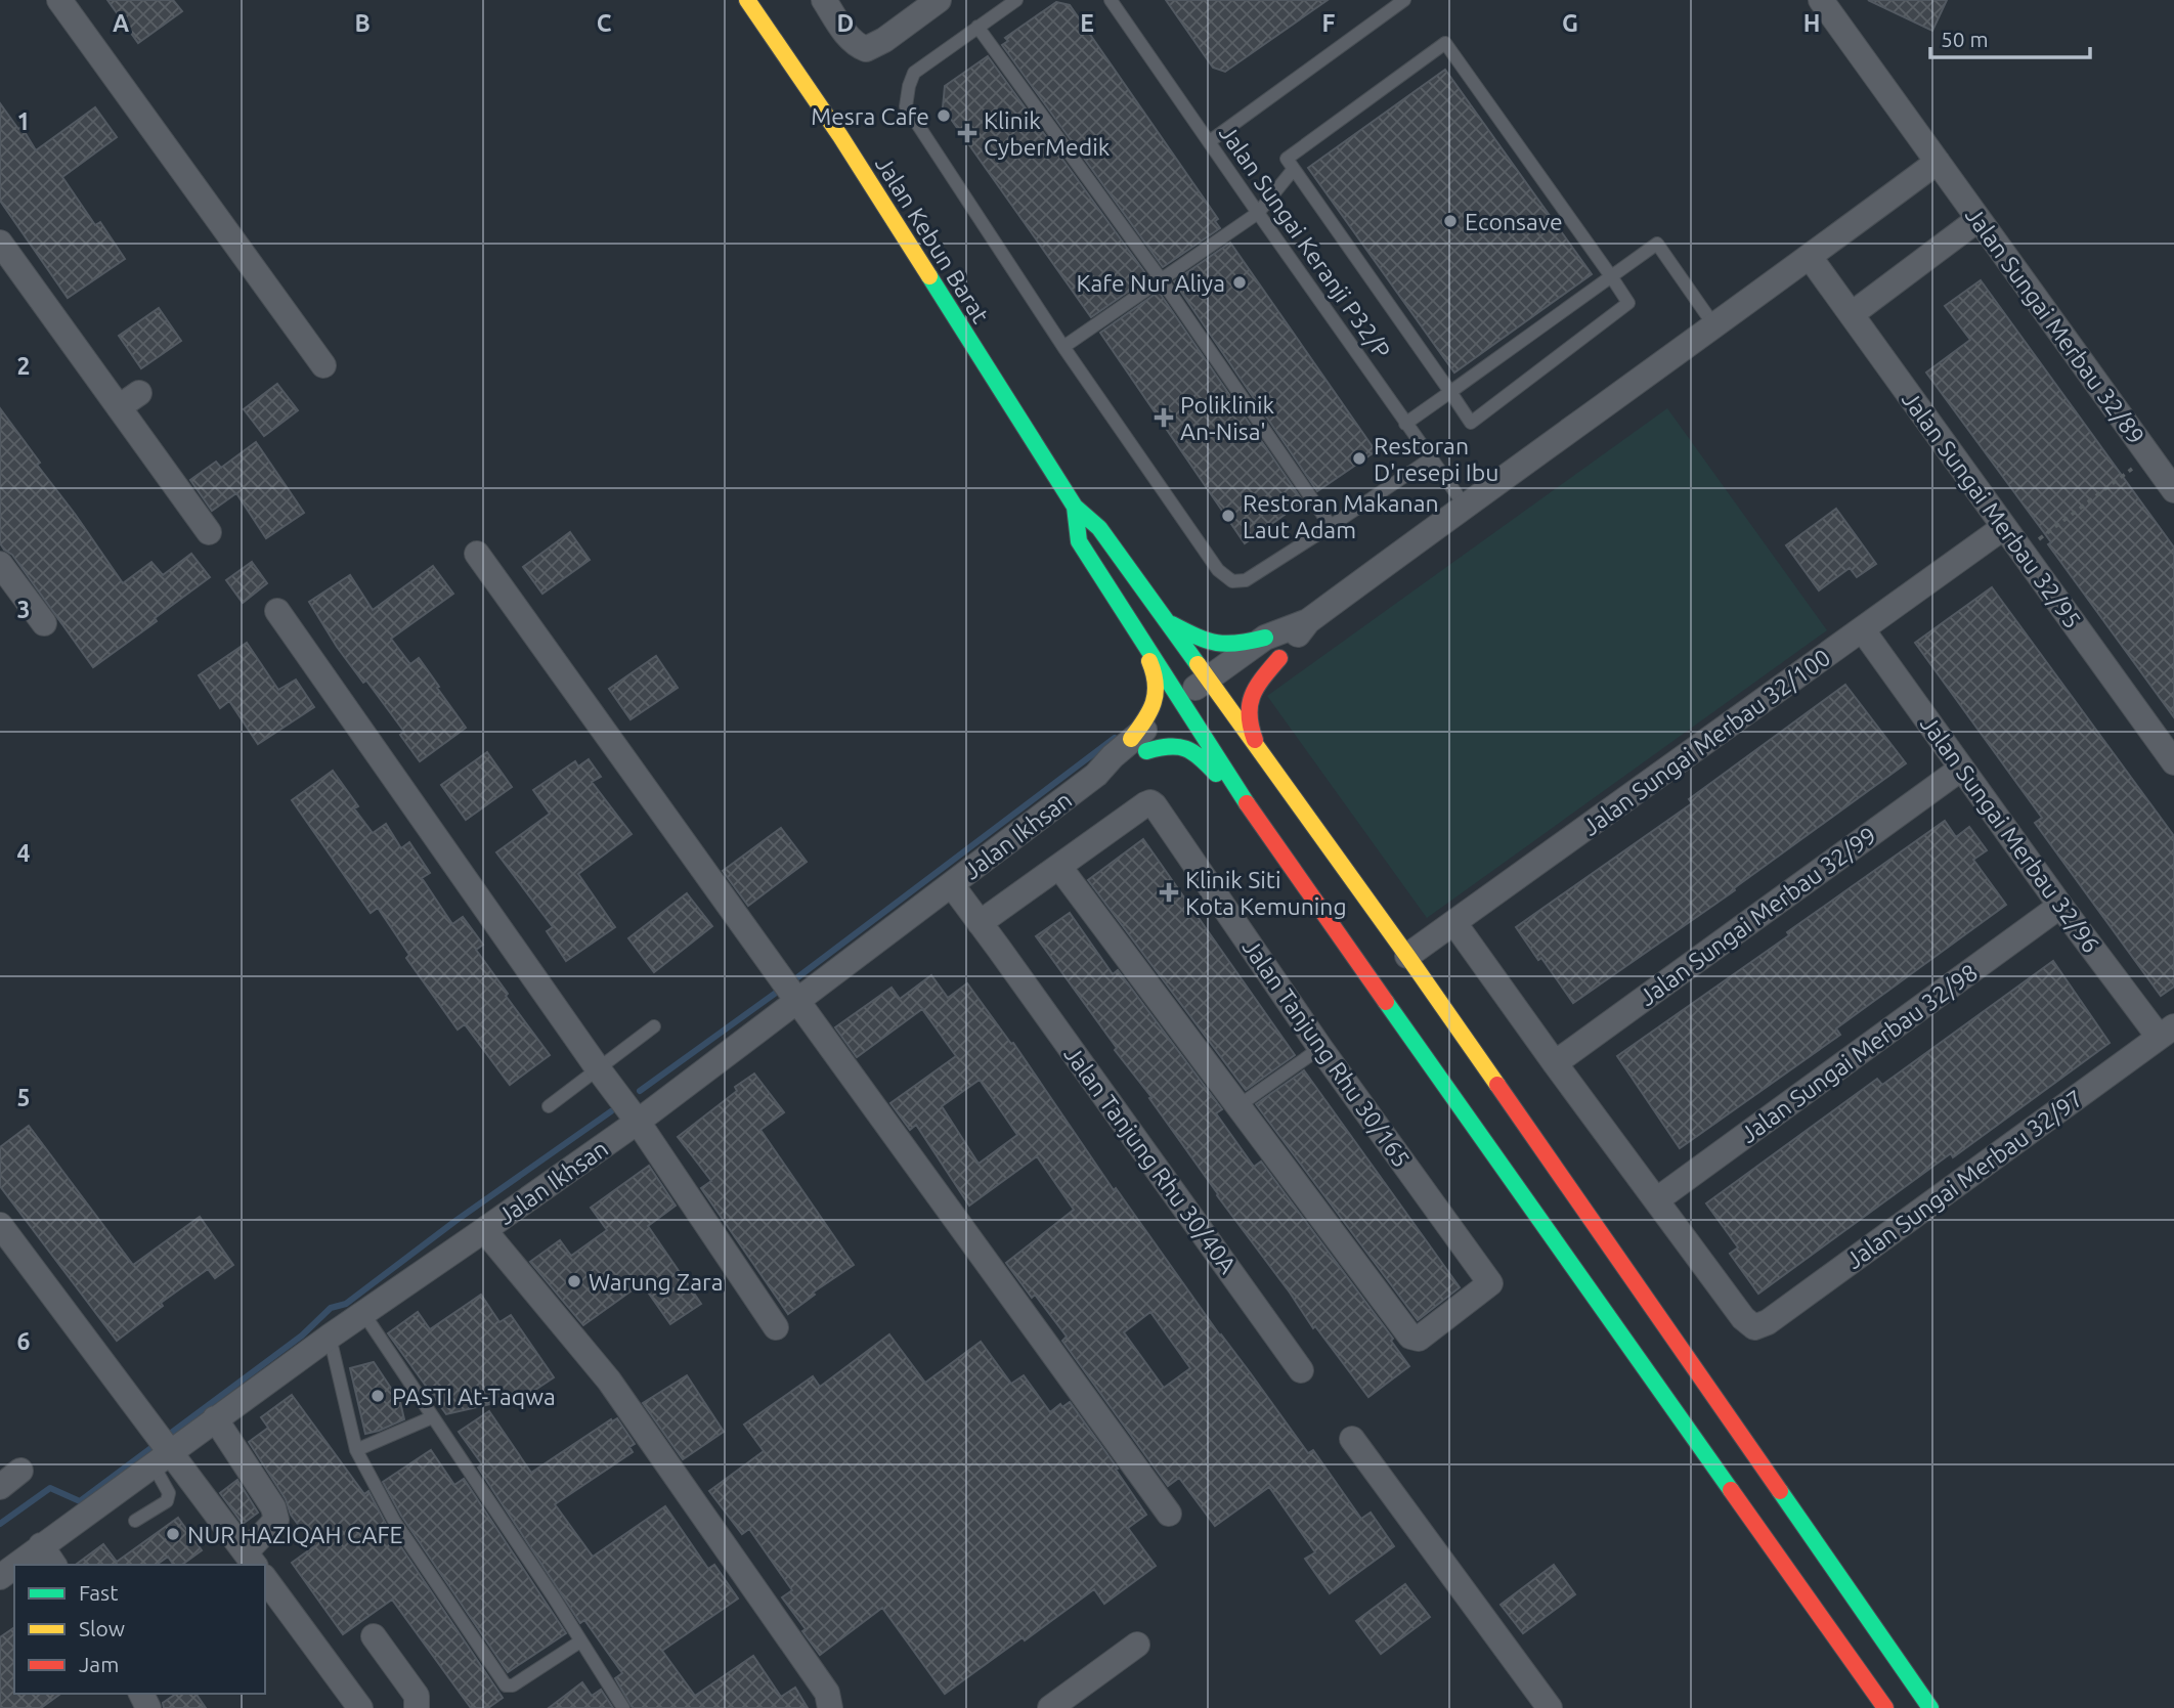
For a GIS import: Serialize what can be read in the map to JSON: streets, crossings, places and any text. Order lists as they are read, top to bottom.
{
  "streets": {
    "main road": ["Jalan Kebun Barat"],
    "street": [
      "Jalan Sungai Merbau 32/89",
      "Jalan Sungai Merbau 32/95",
      "Jalan Sungai Merbau 32/100",
      "Jalan Sungai Merbau 32/96",
      "Jalan Ikhsan",
      "Jalan Sungai Merbau 32/99",
      "Jalan Tanjung Rhu 30/165",
      "Jalan Sungai Merbau 32/98",
      "Jalan Tanjung Rhu 30/40A",
      "Jalan Sungai Merbau 32/97"
    ],
    "lane": ["Jalan Sungai Keranji P32/P"]
  },
  "crossings": [
    ["Jalan Kebun Barat", "Jalan Ikhsan"],
    ["Jalan Sungai Merbau 32/95", "Jalan Sungai Merbau 32/100"],
    ["Jalan Sungai Merbau 32/100", "Jalan Sungai Merbau 32/96"],
    ["Jalan Sungai Merbau 32/96", "Jalan Sungai Merbau 32/99"],
    ["Jalan Sungai Merbau 32/96", "Jalan Sungai Merbau 32/98"],
    ["Jalan Sungai Merbau 32/96", "Jalan Sungai Merbau 32/97"],
    ["Jalan Ikhsan", "Jalan Tanjung Rhu 30/40A"],
    ["Jalan Sungai Merbau 32/98", "Jalan Sungai Merbau 32/97"]
  ],
  "places": {
    "other": [
      "Mesra Cafe",
      "Econsave",
      "Kafe Nur Aliya",
      "Restoran D'resepi Ibu",
      "Restoran Makanan Laut Adam",
      "Warung Zara",
      "PASTI At-Taqwa",
      "NUR HAZIQAH CAFE"
    ],
    "health": ["Klinik CyberMedik", "Poliklinik An-Nisa'", "Klinik Siti Kota Kemuning"]
  },
  "legend": ["Fast", "Slow", "Jam"],
  "scale_bar": "50 m",
  "grid": {
    "columns": [
      "A",
      "B",
      "C",
      "D",
      "E",
      "F",
      "G",
      "H"
    ],
    "rows": [
      "1",
      "2",
      "3",
      "4",
      "5",
      "6"
    ]
  }
}
